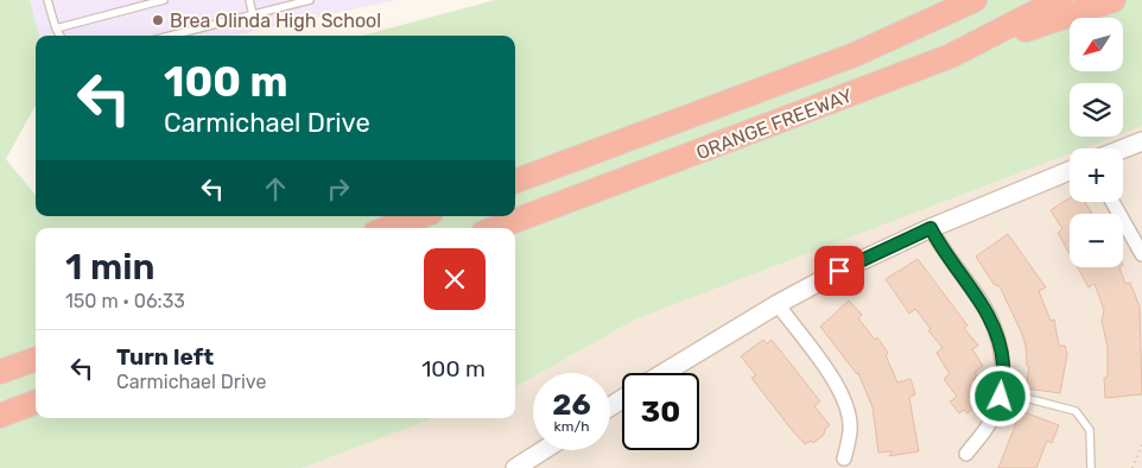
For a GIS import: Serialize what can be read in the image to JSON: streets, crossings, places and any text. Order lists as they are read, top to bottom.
{
  "streets": {
    "highway": ["ORANGE FREEWAY"]
  },
  "places": ["Brea Olinda High School"],
  "north": "bottom left",
  "page": {
    "map_buttons": ["+", "−"],
    "turn": ["100 m", "Carmichael Drive"],
    "heading": ["1 min", "150 m · 06:33"],
    "list": [
      {
        "name": "Turn left",
        "note": "Carmichael Drive",
        "value": "100 m"
      }
    ],
    "speed": "26 km/h",
    "limit": "30"
  }
}
